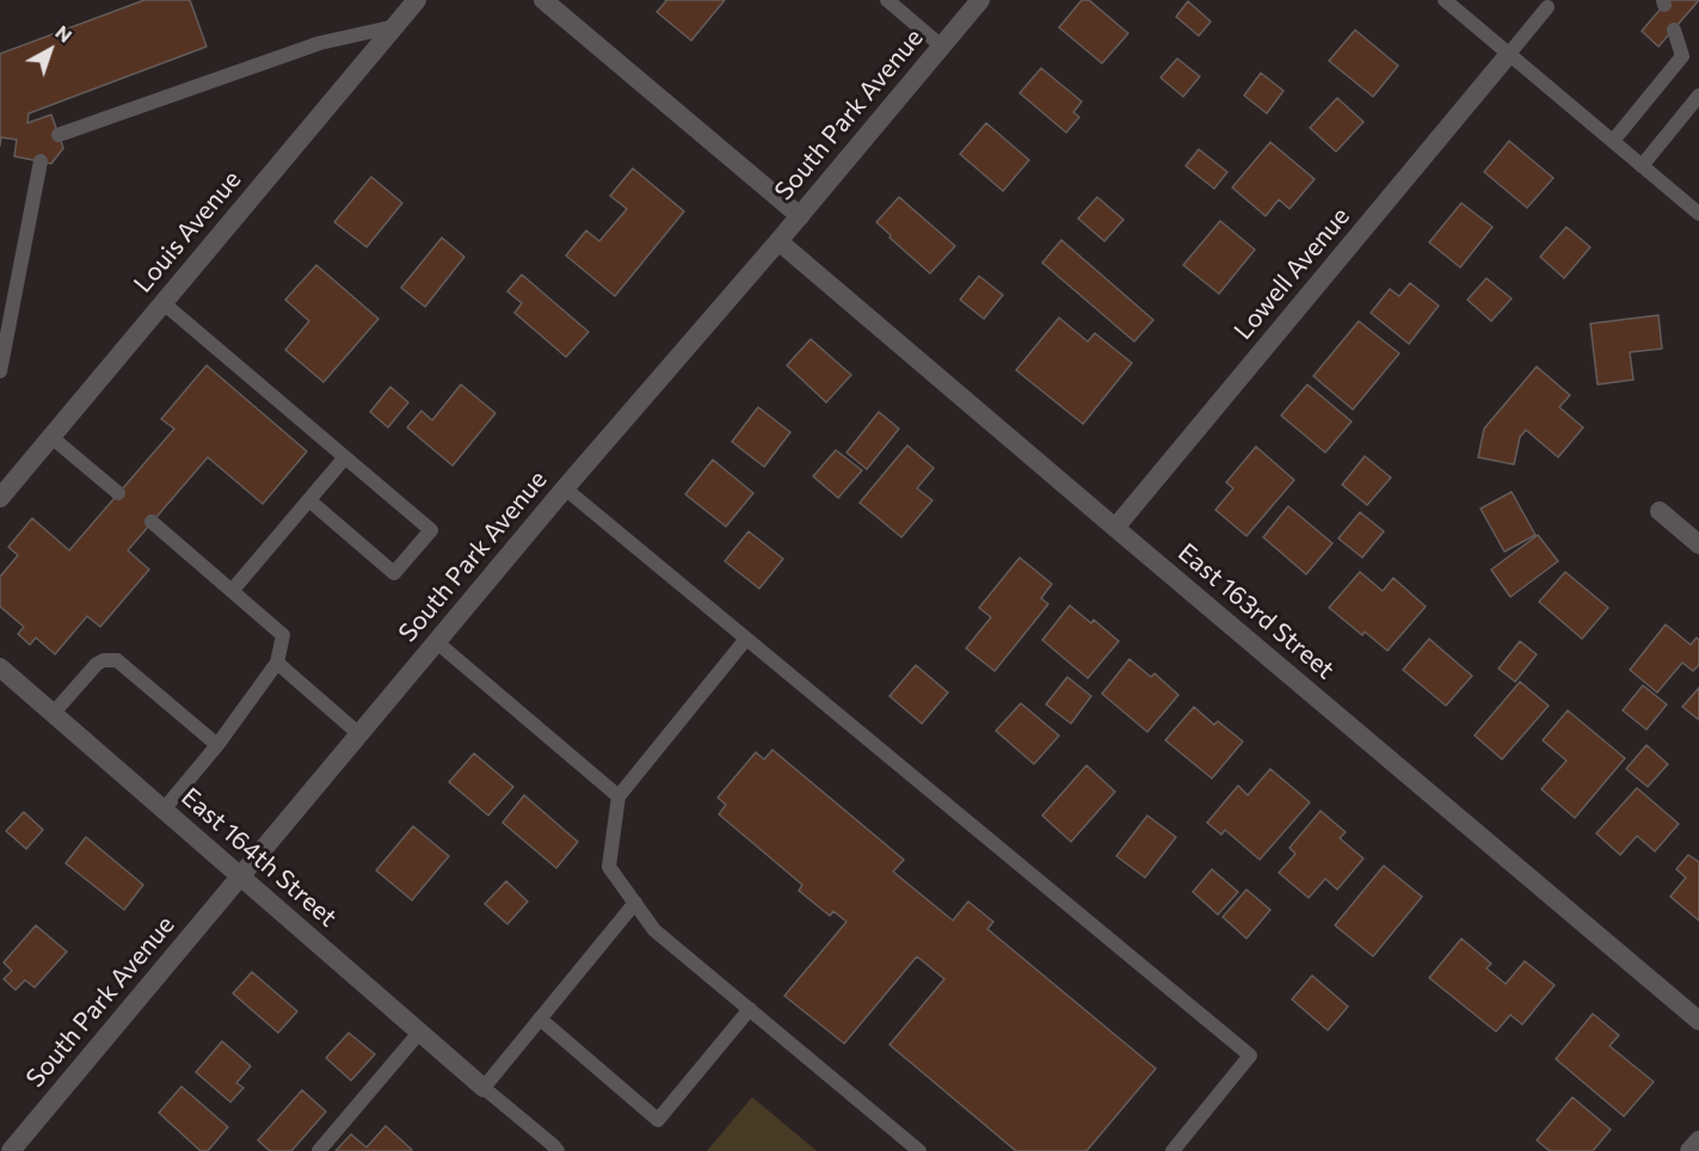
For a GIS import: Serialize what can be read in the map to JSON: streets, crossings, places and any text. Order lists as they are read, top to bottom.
{
  "streets": {
    "street": [
      "South Park Avenue",
      "Louis Avenue",
      "Lowell Avenue",
      "East 163rd Street",
      "East 164th Street"
    ]
  },
  "crossings": [
    ["South Park Avenue", "East 163rd Street"],
    ["South Park Avenue", "East 164th Street"],
    ["Lowell Avenue", "East 163rd Street"]
  ],
  "north": "top right"
}
